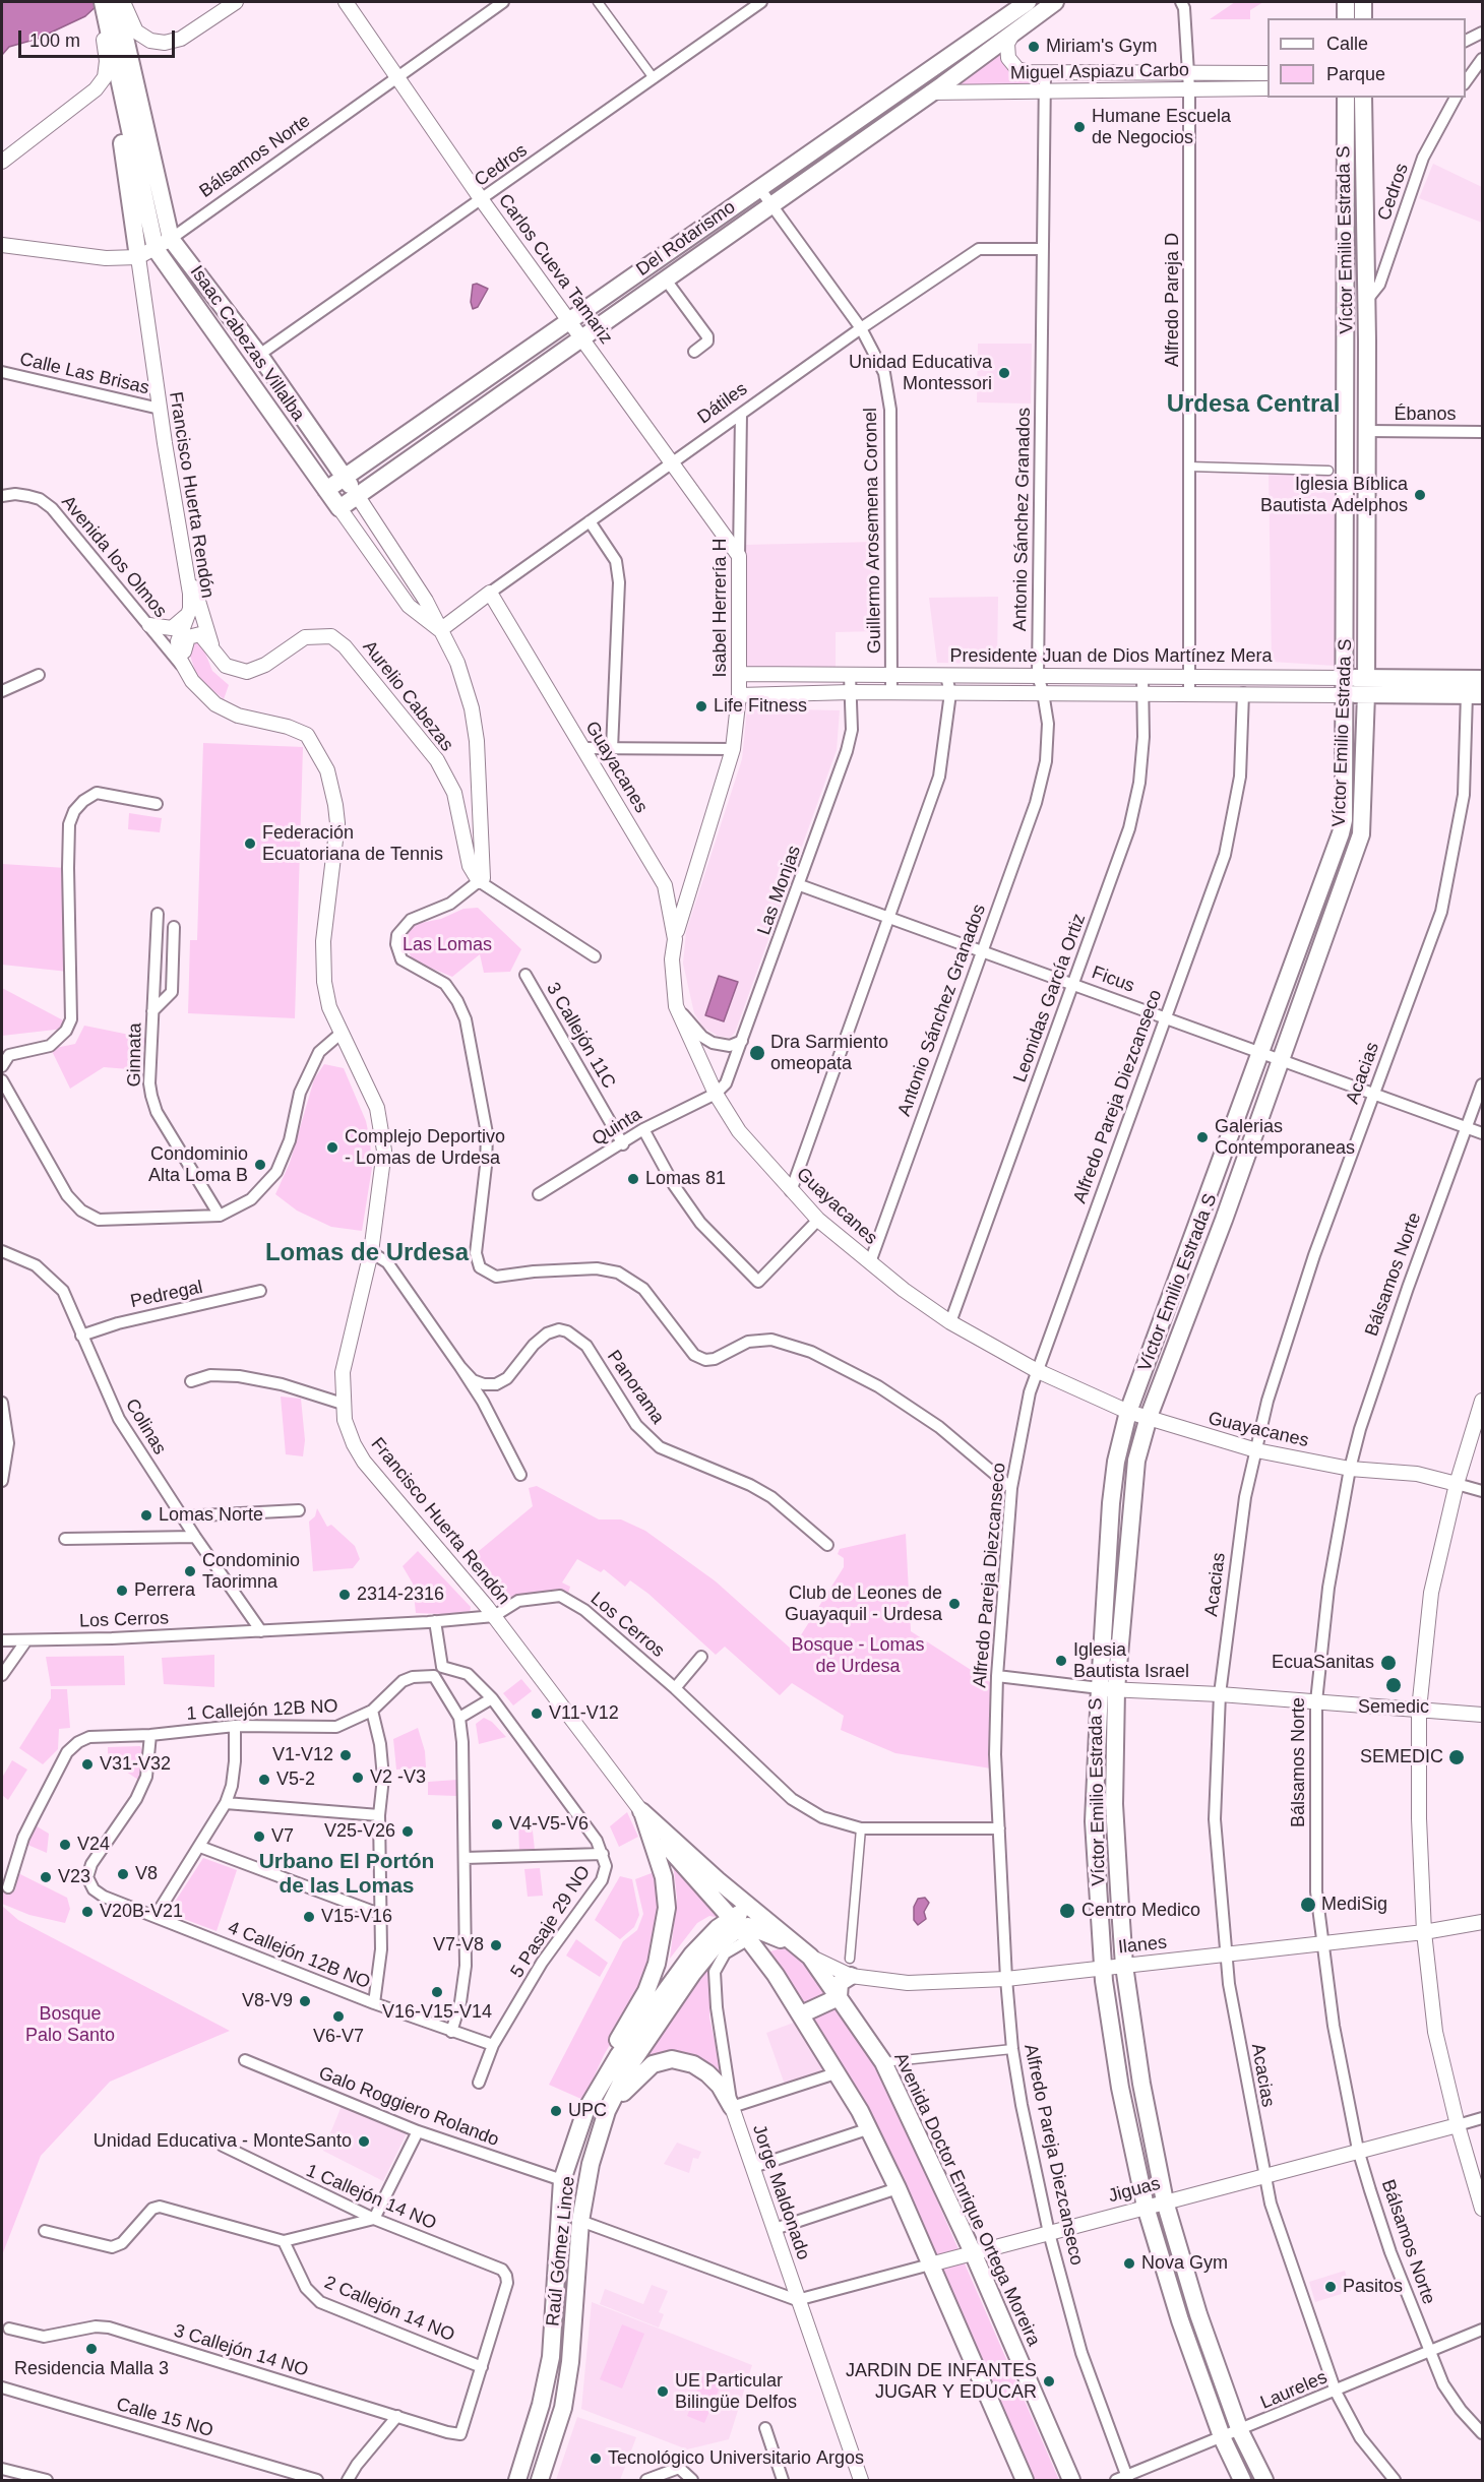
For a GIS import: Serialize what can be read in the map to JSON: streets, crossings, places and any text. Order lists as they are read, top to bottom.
{
  "streets": {
    "main road": [
      "Del Rotarismo",
      "Víctor Emilio Estrada S",
      "Isaac Cabezas Villalba",
      "Presidente Juan de Dios Martínez Mera",
      "Avenida Doctor Enrique Ortega Moreira",
      "Raúl Gómez Lince"
    ],
    "street": [
      "Miguel Aspiazu Carbo",
      "Bálsamos Norte",
      "Cedros",
      "Carlos Cueva Tamariz",
      "Alfredo Pareja D",
      "Calle Las Brisas",
      "Dátiles",
      "Ébanos",
      "Francisco Huerta Rendón",
      "Antonio Sánchez Granados",
      "Guillermo Arosemena Coronel",
      "Avenida los Olmos",
      "Isabel Herrería H",
      "Aurelio Cabezas",
      "Guayacanes",
      "Las Monjas",
      "Ficus",
      "Leonidas García Ortiz",
      "3 Callejón 11C",
      "Ginnata",
      "Acacias",
      "Alfredo Pareja Diezcanseco",
      "Quinta",
      "Pedregal",
      "Panorama",
      "Colinas",
      "Los Cerros",
      "1 Callejón 12B NO",
      "5 Pasaje 29 NO",
      "Ilanes",
      "4 Callejón 12B NO",
      "Galo Roggiero Rolando",
      "Jiguas",
      "Jorge Maldonado",
      "1 Callejón 14 NO",
      "2 Callejón 14 NO",
      "3 Callejón 14 NO",
      "Laureles",
      "Calle 15 NO"
    ]
  },
  "crossings": [
    ["Miguel Aspiazu Carbo", "Del Rotarismo"],
    ["Miguel Aspiazu Carbo", "Alfredo Pareja D"],
    ["Miguel Aspiazu Carbo", "Antonio Sánchez Granados"],
    ["Bálsamos Norte", "Carlos Cueva Tamariz"],
    ["Bálsamos Norte", "Isaac Cabezas Villalba"],
    ["Bálsamos Norte", "Francisco Huerta Rendón"],
    ["Bálsamos Norte", "Guayacanes"],
    ["Bálsamos Norte", "Ficus"],
    ["Bálsamos Norte", "Ilanes"],
    ["Bálsamos Norte", "Jiguas"],
    ["Bálsamos Norte", "Laureles"],
    ["Cedros", "Víctor Emilio Estrada S"],
    ["Cedros", "Carlos Cueva Tamariz"],
    ["Cedros", "Isaac Cabezas Villalba"],
    ["Del Rotarismo", "Carlos Cueva Tamariz"],
    ["Del Rotarismo", "Isaac Cabezas Villalba"],
    ["Del Rotarismo", "Guillermo Arosemena Coronel"],
    ["Víctor Emilio Estrada S", "Ébanos"],
    ["Víctor Emilio Estrada S", "Presidente Juan de Dios Martínez Mera"],
    ["Víctor Emilio Estrada S", "Guayacanes"],
    ["Víctor Emilio Estrada S", "Ficus"],
    ["Víctor Emilio Estrada S", "Ilanes"],
    ["Víctor Emilio Estrada S", "Jiguas"],
    ["Víctor Emilio Estrada S", "Laureles"],
    ["Carlos Cueva Tamariz", "Dátiles"],
    ["Carlos Cueva Tamariz", "Isabel Herrería H"],
    ["Alfredo Pareja D", "Presidente Juan de Dios Martínez Mera"],
    ["Isaac Cabezas Villalba", "Dátiles"],
    ["Isaac Cabezas Villalba", "Aurelio Cabezas"],
    ["Calle Las Brisas", "Francisco Huerta Rendón"],
    ["Dátiles", "Antonio Sánchez Granados"],
    ["Dátiles", "Guillermo Arosemena Coronel"],
    ["Dátiles", "Isabel Herrería H"],
    ["Dátiles", "Guayacanes"],
    ["Francisco Huerta Rendón", "Avenida los Olmos"],
    ["Francisco Huerta Rendón", "Aurelio Cabezas"],
    ["Francisco Huerta Rendón", "Panorama"],
    ["Francisco Huerta Rendón", "Los Cerros"],
    ["Antonio Sánchez Granados", "Presidente Juan de Dios Martínez Mera"],
    ["Antonio Sánchez Granados", "Guayacanes"],
    ["Antonio Sánchez Granados", "Ficus"],
    ["Guillermo Arosemena Coronel", "Presidente Juan de Dios Martínez Mera"],
    ["Avenida los Olmos", "Aurelio Cabezas"],
    ["Isabel Herrería H", "Presidente Juan de Dios Martínez Mera"],
    ["Isabel Herrería H", "Guayacanes"],
    ["Presidente Juan de Dios Martínez Mera", "Las Monjas"],
    ["Presidente Juan de Dios Martínez Mera", "Leonidas García Ortiz"],
    ["Presidente Juan de Dios Martínez Mera", "Acacias"],
    ["Presidente Juan de Dios Martínez Mera", "Alfredo Pareja Diezcanseco"],
    ["Guayacanes", "Las Monjas"],
    ["Guayacanes", "Leonidas García Ortiz"],
    ["Guayacanes", "Acacias"],
    ["Guayacanes", "Alfredo Pareja Diezcanseco"],
    ["Guayacanes", "Quinta"],
    ["Las Monjas", "Ficus"],
    ["Las Monjas", "Quinta"],
    ["Ficus", "Leonidas García Ortiz"],
    ["Ficus", "Acacias"],
    ["Ficus", "Alfredo Pareja Diezcanseco"],
    ["3 Callejón 11C", "Quinta"],
    ["Acacias", "Ilanes"],
    ["Acacias", "Jiguas"],
    ["Acacias", "Laureles"],
    ["Alfredo Pareja Diezcanseco", "Los Cerros"],
    ["Alfredo Pareja Diezcanseco", "Ilanes"],
    ["Alfredo Pareja Diezcanseco", "Jiguas"],
    ["Alfredo Pareja Diezcanseco", "Laureles"],
    ["Pedregal", "Colinas"],
    ["Colinas", "Los Cerros"],
    ["1 Callejón 12B NO", "4 Callejón 12B NO"],
    ["5 Pasaje 29 NO", "4 Callejón 12B NO"],
    ["Ilanes", "Avenida Doctor Enrique Ortega Moreira"],
    ["Galo Roggiero Rolando", "Raúl Gómez Lince"],
    ["Jiguas", "Jorge Maldonado"],
    ["Jiguas", "Avenida Doctor Enrique Ortega Moreira"],
    ["Jorge Maldonado", "Raúl Gómez Lince"],
    ["1 Callejón 14 NO", "2 Callejón 14 NO"],
    ["1 Callejón 14 NO", "3 Callejón 14 NO"],
    ["2 Callejón 14 NO", "3 Callejón 14 NO"]
  ],
  "districts": ["Urdesa Central", "Lomas de Urdesa", "Urbano El Portón de las Lomas"],
  "parks": ["Las Lomas", "Bosque - Lomas de Urdesa", "Bosque Palo Santo"],
  "places": [
    "Miriam's Gym",
    "Humane Escuela de Negocios",
    "Unidad Educativa Montessori",
    "Iglesia Bíblica Bautista Adelphos",
    "Life Fitness",
    "Federación Ecuatoriana de Tennis",
    "Dra Sarmiento omeopata",
    "Galerias Contemporaneas",
    "Complejo Deportivo - Lomas de Urdesa",
    "Condominio Alta Loma B",
    "Lomas 81",
    "Lomas Norte",
    "Condominio Taorimna",
    "Perrera",
    "2314-2316",
    "Club de Leones de Guayaquil - Urdesa",
    "Iglesia Bautista Israel",
    "EcuaSanitas",
    "Semedic",
    "V11-V12",
    "V1-V12",
    "SEMEDIC",
    "V31-V32",
    "V2 -V3",
    "V5-2",
    "V4-V5-V6",
    "V25-V26",
    "V7",
    "V24",
    "V8",
    "V23",
    "MediSig",
    "Centro Medico",
    "V20B-V21",
    "V15-V16",
    "V7-V8",
    "V16-V15-V14",
    "V8-V9",
    "V6-V7",
    "UPC",
    "Unidad Educativa - MonteSanto",
    "Nova Gym",
    "Pasitos",
    "Residencia Malla 3",
    "JARDIN DE INFANTES JUGAR Y EDUCAR",
    "UE Particular Bilingüe Delfos",
    "Tecnológico Universitario Argos"
  ],
  "legend": ["Calle", "Parque"],
  "scale_bar": "100 m"
}
